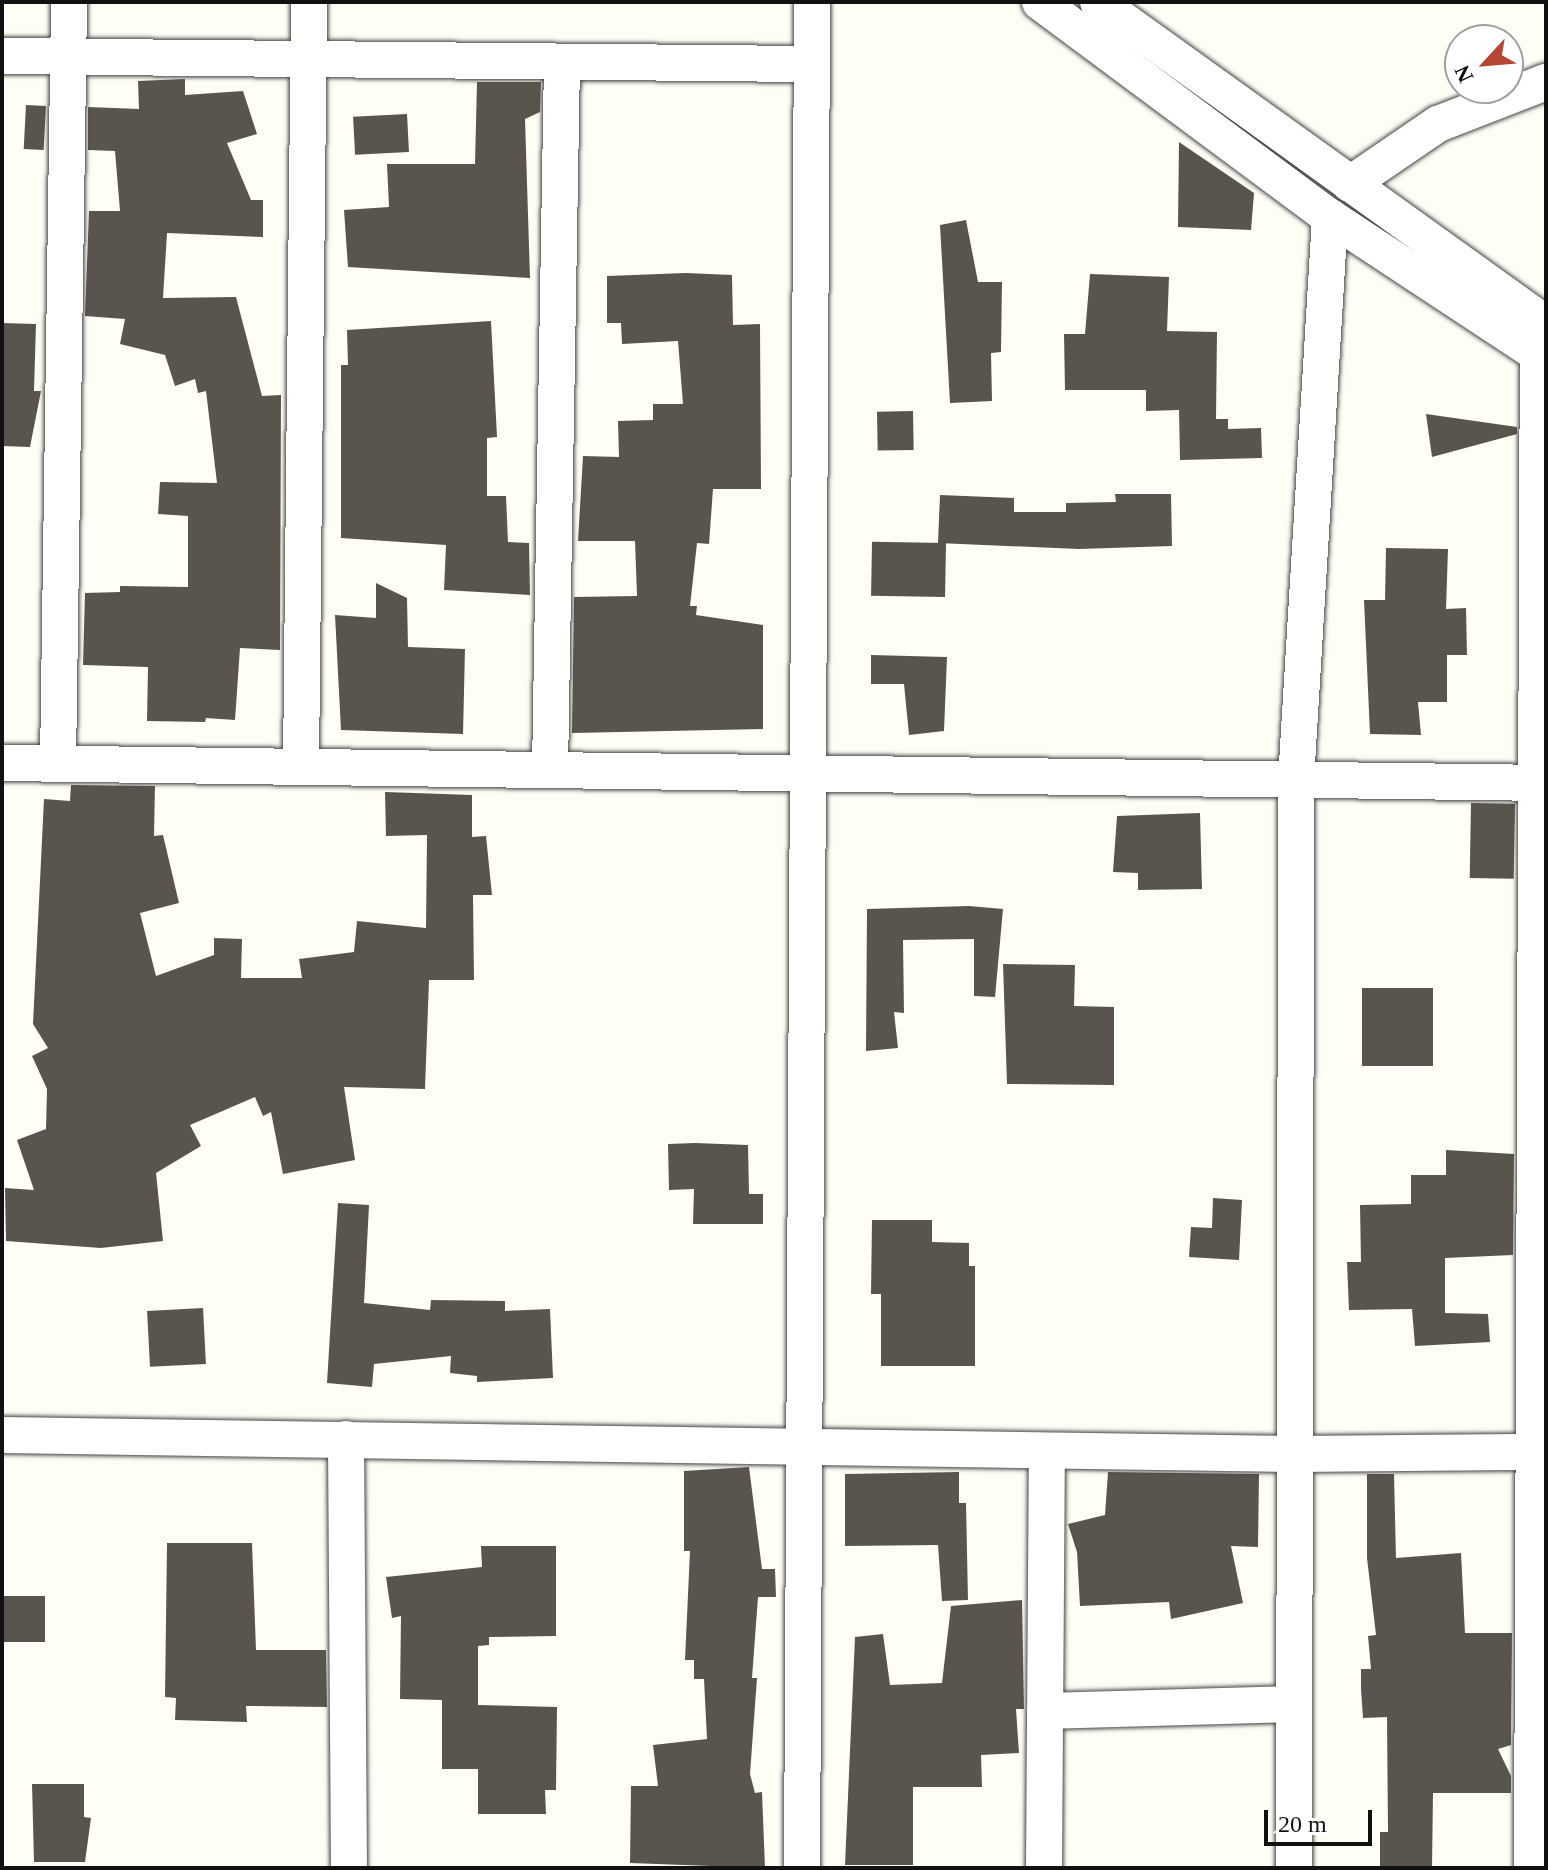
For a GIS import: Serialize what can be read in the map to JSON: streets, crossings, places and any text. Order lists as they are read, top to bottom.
{
  "scale_bar": "20 m",
  "north": "bottom left"
}
